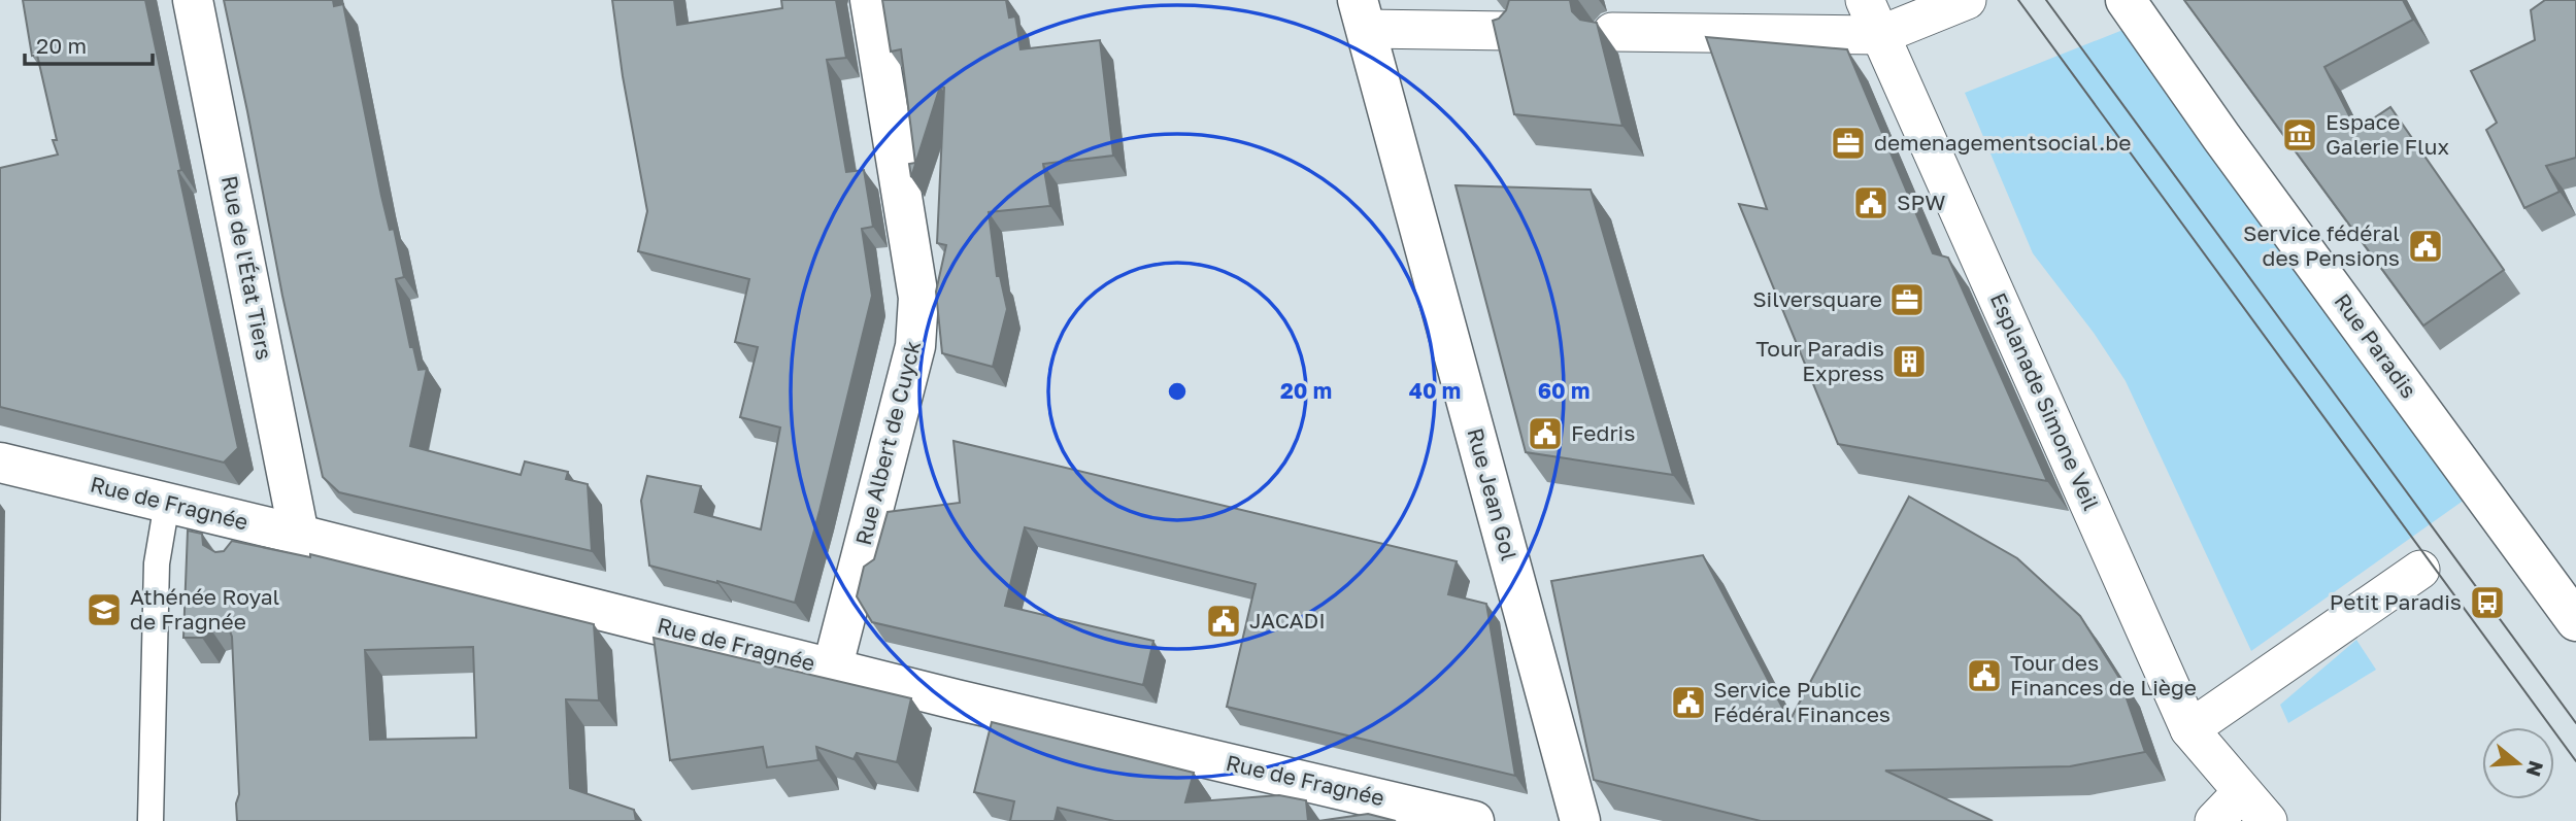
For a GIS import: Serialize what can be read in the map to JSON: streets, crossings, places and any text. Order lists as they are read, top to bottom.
{
  "streets": {
    "street": [
      "Rue de l'État Tiers",
      "Rue Paradis",
      "Esplanade Simone Veil",
      "Rue Albert de Cuyck",
      "Rue Jean Gol",
      "Rue de Fragnée"
    ]
  },
  "crossings": [
    ["Rue de l'État Tiers", "Rue de Fragnée"],
    ["Rue Albert de Cuyck", "Rue de Fragnée"]
  ],
  "places": {
    "museum": ["Espace Galerie Flux"],
    "office": ["demenagementsocial.be", "Silversquare"],
    "public building": [
      "SPW",
      "Service fédéral des Pensions",
      "Fedris",
      "JACADI",
      "Tour des Finances de Liège",
      "Service Public Fédéral Finances"
    ],
    "building": ["Tour Paradis Express"],
    "bus stop": ["Petit Paradis"],
    "school or university": ["Athénée Royal de Fragnée"]
  },
  "scale_bar": "20 m",
  "north": "right",
  "rings": ["20 m", "40 m", "60 m"]
}
